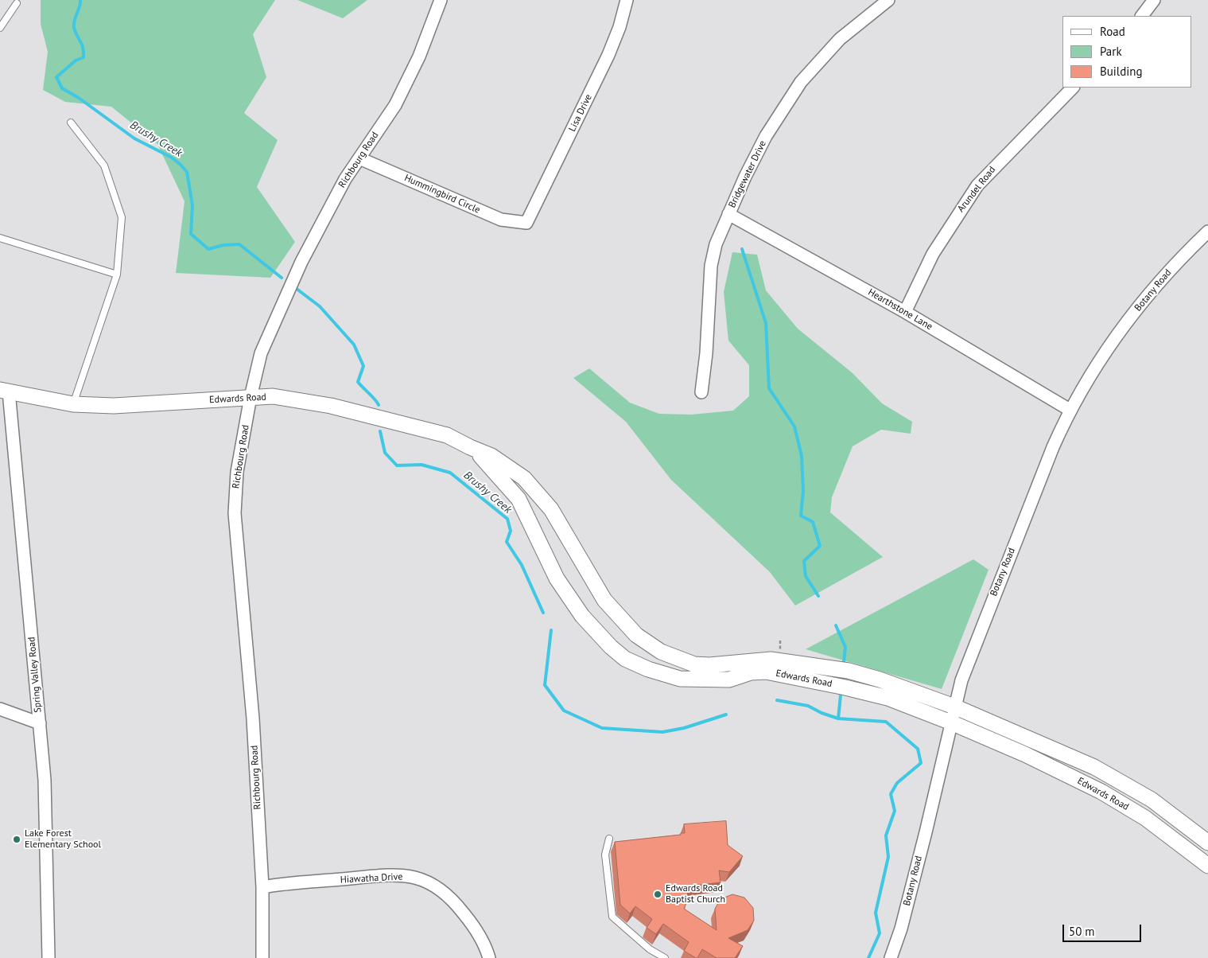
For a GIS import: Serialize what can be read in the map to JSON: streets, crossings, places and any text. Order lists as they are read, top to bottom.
{
  "streets": {
    "street": [
      "Lisa Drive",
      "Richbourg Road",
      "Bridgewater Drive",
      "Arundel Road",
      "Hummingbird Circle",
      "Botany Road",
      "Hearthstone Lane",
      "Edwards Road",
      "Spring Valley Road",
      "Hiawatha Drive"
    ]
  },
  "crossings": [
    ["Lisa Drive", "Hummingbird Circle"],
    ["Richbourg Road", "Hummingbird Circle"],
    ["Richbourg Road", "Edwards Road"],
    ["Richbourg Road", "Hiawatha Drive"],
    ["Bridgewater Drive", "Hearthstone Lane"],
    ["Arundel Road", "Hearthstone Lane"],
    ["Botany Road", "Hearthstone Lane"],
    ["Botany Road", "Edwards Road"],
    ["Edwards Road", "Spring Valley Road"]
  ],
  "water": ["Brushy Creek"],
  "places": ["Lake Forest Elementary School", "Edwards Road Baptist Church"],
  "legend": ["Road", "Park", "Building"],
  "scale_bar": "50 m"
}
